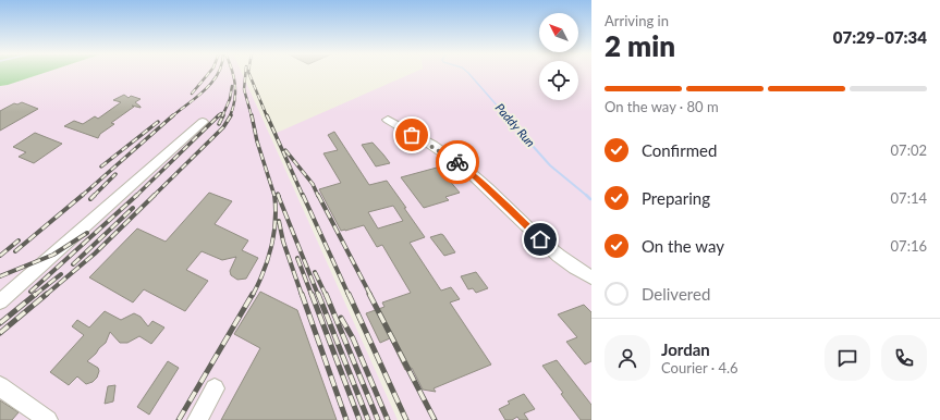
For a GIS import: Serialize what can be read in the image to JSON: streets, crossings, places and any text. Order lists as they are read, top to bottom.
{
  "water": ["Paddy Run"],
  "north": "top left",
  "page": {
    "heading": ["2 min", "Arriving in", "07:29–07:34"],
    "panel": ["Jordan", "Courier · 4.6"],
    "bar": "On the way · 80 m",
    "list": [
      ["Confirmed", "07:02"],
      ["Preparing", "07:14"],
      ["On the way", "07:16"],
      "Delivered"
    ]
  }
}
